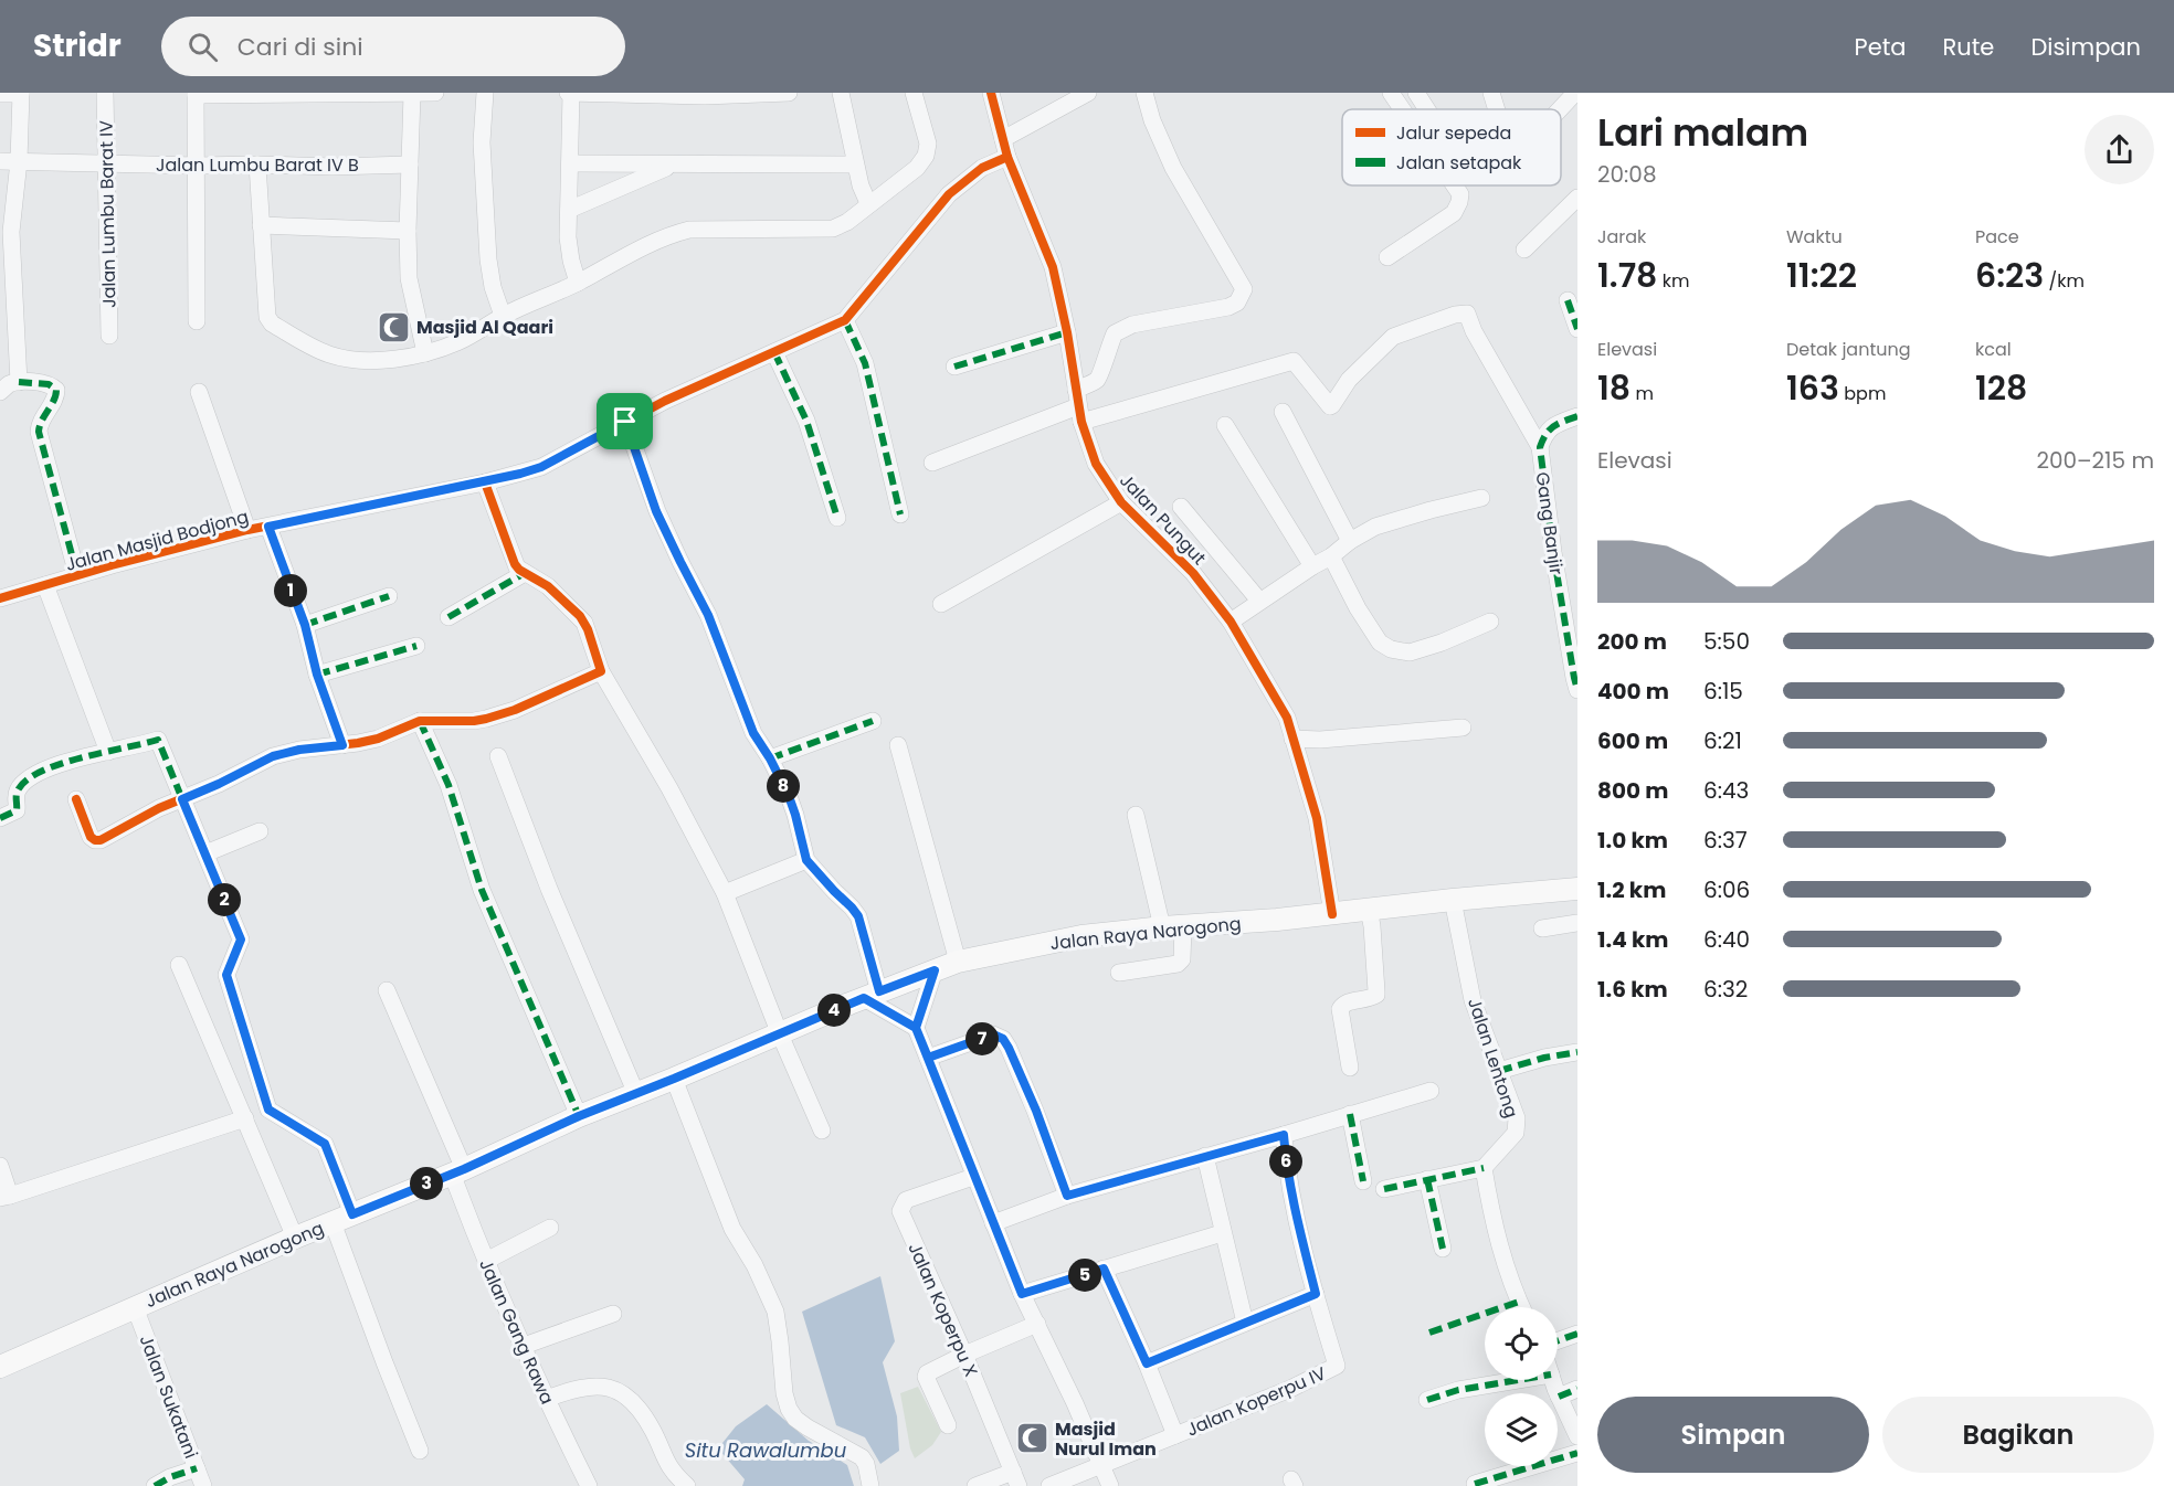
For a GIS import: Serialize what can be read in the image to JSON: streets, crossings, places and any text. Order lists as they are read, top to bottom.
{
  "streets": {
    "main road": ["Jalan Raya Narogong"],
    "street": [
      "Jalan Lumbu Barat IV B",
      "Jalan Lumbu Barat IV",
      "Jalan Pungut",
      "Gang Banjir",
      "Jalan Masjid Bodjong",
      "Jalan Lentong",
      "Jalan Koperpu X",
      "Jalan Gang Rawa",
      "Jalan Sukatani",
      "Jalan Koperpu IV"
    ]
  },
  "crossings": [
    ["Jalan Lumbu Barat IV B", "Jalan Lumbu Barat IV"],
    ["Jalan Pungut", "Jalan Masjid Bodjong"],
    ["Jalan Pungut", "Jalan Raya Narogong"],
    ["Jalan Raya Narogong", "Jalan Lentong"],
    ["Jalan Raya Narogong", "Jalan Gang Rawa"],
    ["Jalan Raya Narogong", "Jalan Sukatani"]
  ],
  "water": ["Situ Rawalumbu"],
  "places": {
    "mosque": ["Masjid Al Qaari", "Masjid Nurul Iman"]
  },
  "legend": ["Jalur sepeda", "Jalan setapak"],
  "page": {
    "header": "Stridr",
    "search": "Cari di sini",
    "nav": ["Peta", "Rute", "Disimpan"],
    "heading": ["Lari malam", "20:08"],
    "stats": [
      ["Jarak", "1.78 km"],
      ["Waktu", "11:22"],
      ["Pace", "6:23 /km"],
      ["Elevasi", "18 m"],
      ["Detak jantung", "163 bpm"],
      ["kcal", "128"]
    ],
    "chart": ["Elevasi", "200–215 m"],
    "pins": [
      "1",
      "8",
      "2",
      "4",
      "7",
      "6",
      "3",
      "5"
    ],
    "list": [
      {
        "name": "200 m",
        "note": "5:50"
      },
      {
        "name": "400 m",
        "note": "6:15"
      },
      {
        "name": "600 m",
        "note": "6:21"
      },
      {
        "name": "800 m",
        "note": "6:43"
      },
      {
        "name": "1.0 km",
        "note": "6:37"
      },
      {
        "name": "1.2 km",
        "note": "6:06"
      },
      {
        "name": "1.4 km",
        "note": "6:40"
      },
      {
        "name": "1.6 km",
        "note": "6:32"
      }
    ],
    "buttons": ["Simpan", "Bagikan"]
  }
}
